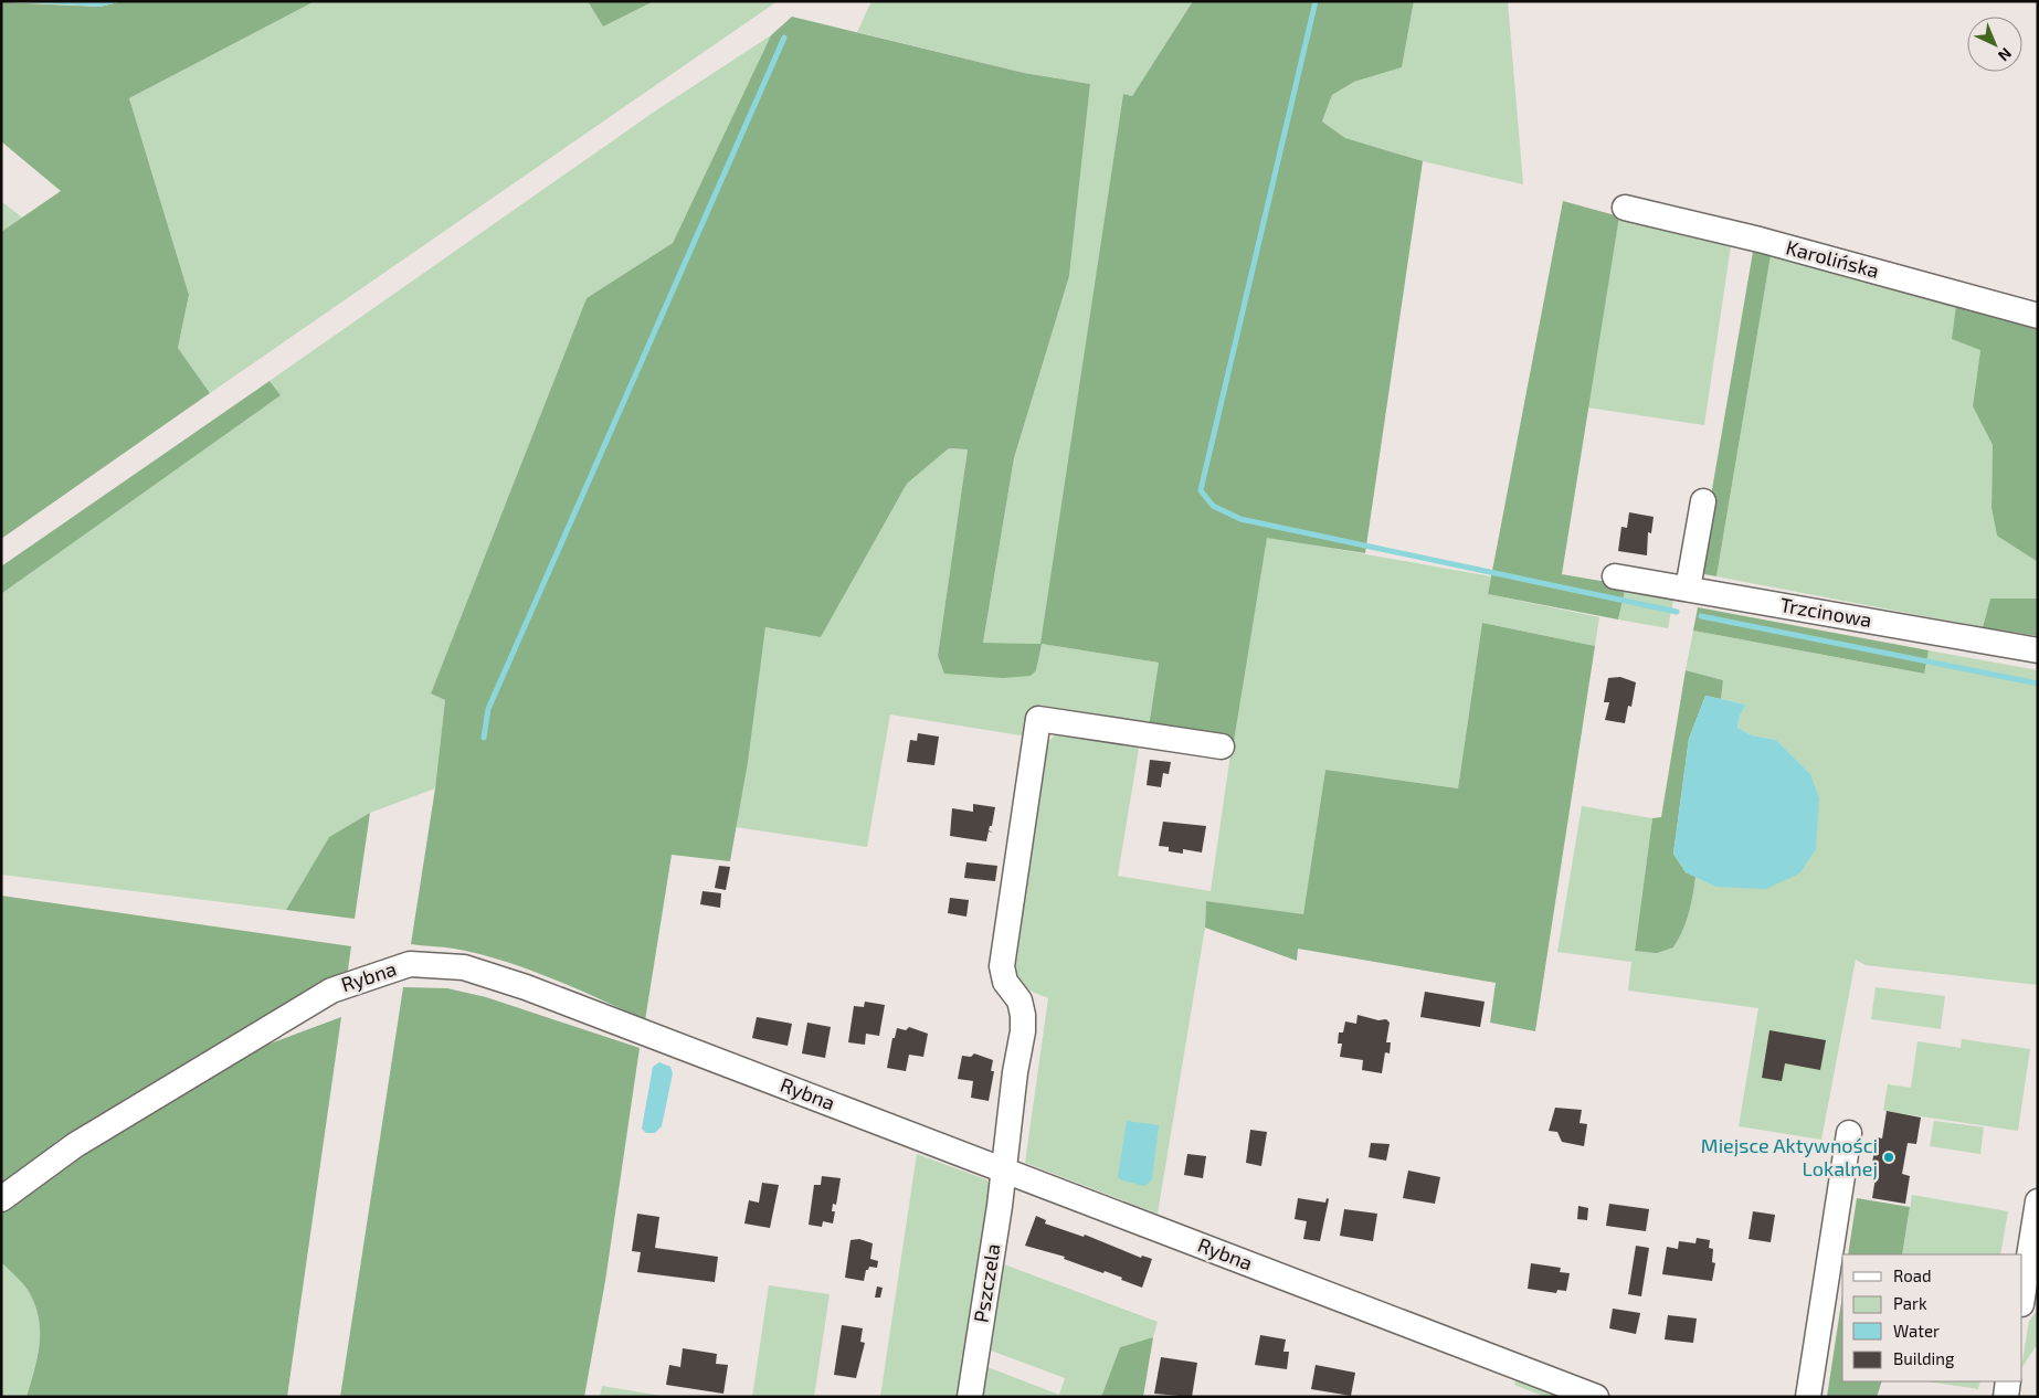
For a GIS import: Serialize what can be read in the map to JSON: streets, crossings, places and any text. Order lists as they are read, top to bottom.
{
  "streets": {
    "street": [
      "Karolińska",
      "Trzcinowa",
      "Rybna",
      "Pszczela"
    ]
  },
  "crossings": [
    ["Rybna", "Pszczela"]
  ],
  "places": ["Miejsce Aktywności Lokalnej"],
  "legend": [
    "Road",
    "Park",
    "Water",
    "Building"
  ],
  "north": "bottom right"
}
